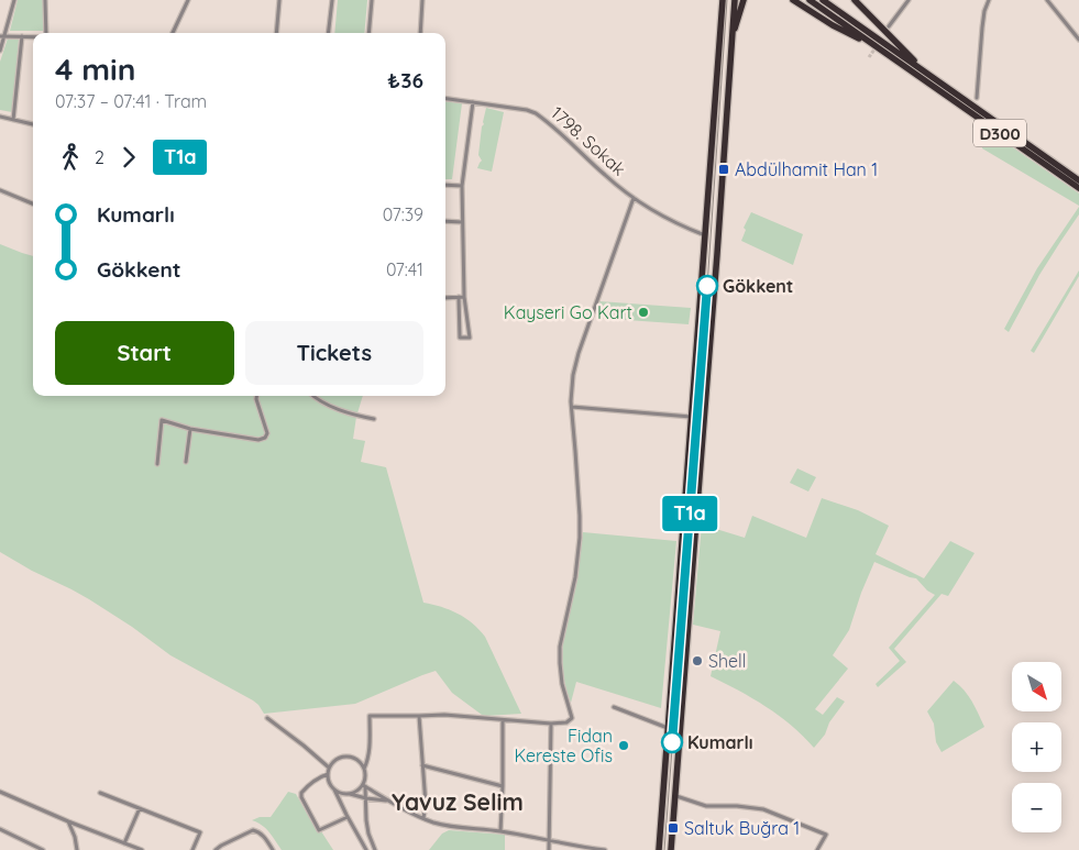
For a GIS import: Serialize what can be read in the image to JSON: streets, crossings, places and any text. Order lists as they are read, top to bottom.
{
  "streets": {
    "highway": ["D300"],
    "street": ["1798. Sokak"]
  },
  "districts": ["Yavuz Selim"],
  "places": {
    "transit": ["Abdülhamit Han 1", "Saltuk Buğra 1"],
    "other": [
      "Gökkent",
      "Kayseri Go Kart",
      "Shell",
      "Kumarlı",
      "Fidan Kereste Ofis"
    ]
  },
  "lines": ["tram line T1a"],
  "north": "bottom right",
  "page": {
    "on_map": "T1a",
    "heading": ["4 min", "07:37 – 07:41 · Tram", "₺36"],
    "legs": ["2", "T1a"],
    "list": [
      {
        "name": "Kumarlı",
        "value": "07:39"
      },
      {
        "name": "Gökkent",
        "value": "07:41"
      }
    ],
    "buttons": ["Start", "Tickets"],
    "map_buttons": ["+", "−"]
  }
}
